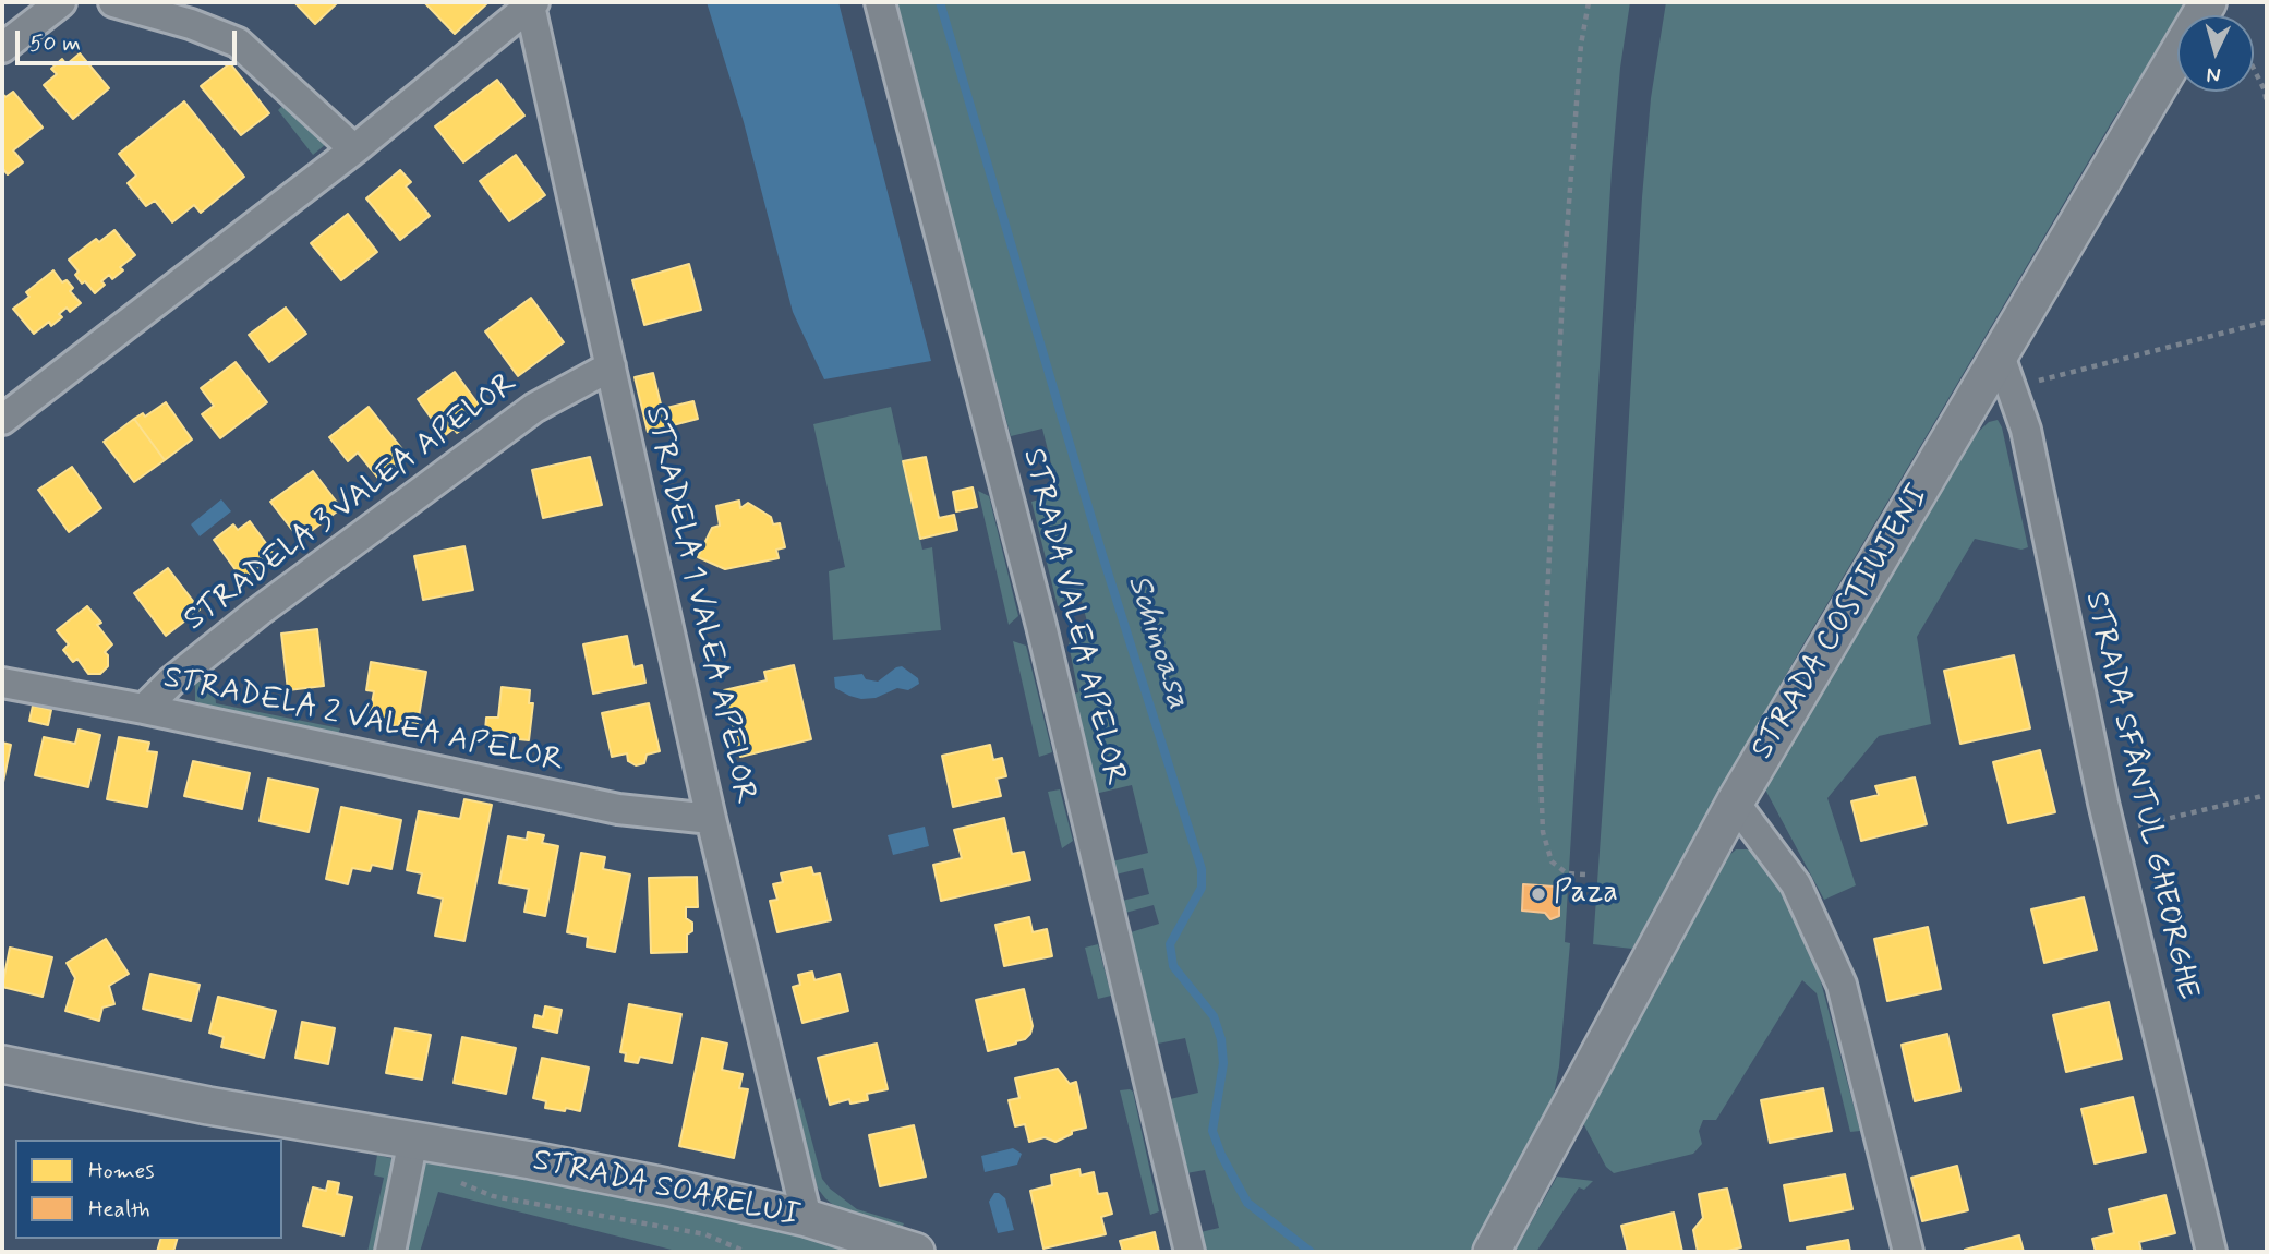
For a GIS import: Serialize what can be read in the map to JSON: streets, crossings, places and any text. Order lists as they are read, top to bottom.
{
  "streets": {
    "street": [
      "STRADELA 3 VALEA APELOR",
      "STRADELA 1 VALEA APELOR",
      "STRADA VALEA APELOR",
      "STRADA COSTIUJENI",
      "STRADELA 2 VALEA APELOR",
      "STRADA SFÂNTUL GHEORGHE",
      "STRADA SOARELUI"
    ]
  },
  "crossings": [
    ["STRADELA 3 VALEA APELOR", "STRADELA 1 VALEA APELOR"],
    ["STRADELA 3 VALEA APELOR", "STRADELA 2 VALEA APELOR"],
    ["STRADELA 1 VALEA APELOR", "STRADELA 2 VALEA APELOR"],
    ["STRADELA 1 VALEA APELOR", "STRADA SOARELUI"],
    ["STRADA COSTIUJENI", "STRADA SFÂNTUL GHEORGHE"]
  ],
  "water": ["Schinoasa"],
  "places": ["Paza"],
  "legend": ["Homes", "Health"],
  "scale_bar": "50 m",
  "north": "bottom"
}
